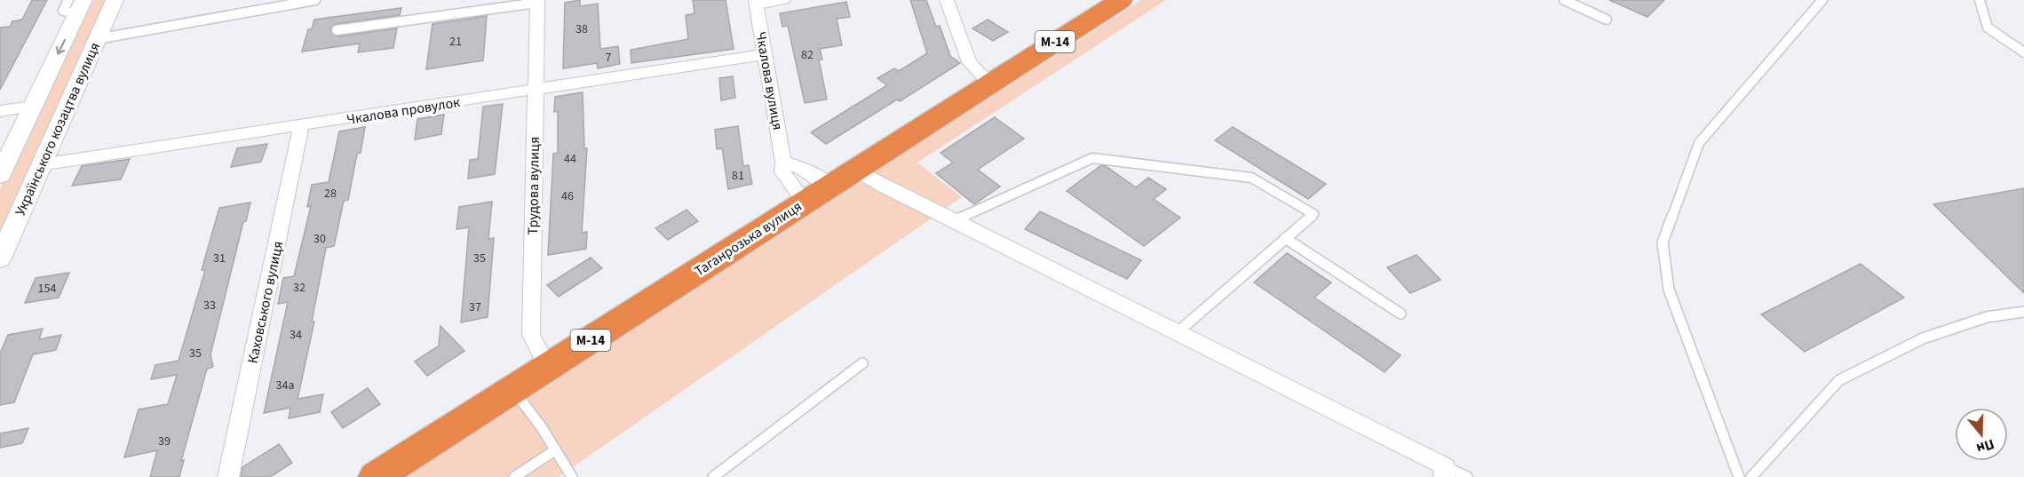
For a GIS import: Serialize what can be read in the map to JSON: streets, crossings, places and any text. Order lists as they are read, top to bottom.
{
  "streets": {
    "highway": ["М-14", "Таганрозька вулиця"],
    "street": [
      "Чкалова вулиця",
      "Чкалова провулок",
      "Українського козацтва вулиця",
      "Трудова вулиця",
      "Каховського вулиця"
    ]
  },
  "crossings": [
    ["Чкалова вулиця", "Чкалова провулок"],
    ["Чкалова вулиця", "Таганрозька вулиця"],
    ["Чкалова провулок", "Українського козацтва вулиця"],
    ["Чкалова провулок", "Трудова вулиця"],
    ["Чкалова провулок", "Каховського вулиця"],
    ["Трудова вулиця", "Таганрозька вулиця"]
  ],
  "house_numbers": [
    "38",
    "21",
    "82",
    "7",
    "44",
    "81",
    "28",
    "46",
    "30",
    "31",
    "35",
    "32",
    "154",
    "33",
    "37",
    "34",
    "35",
    "34а",
    "39"
  ],
  "north": "bottom"
}
